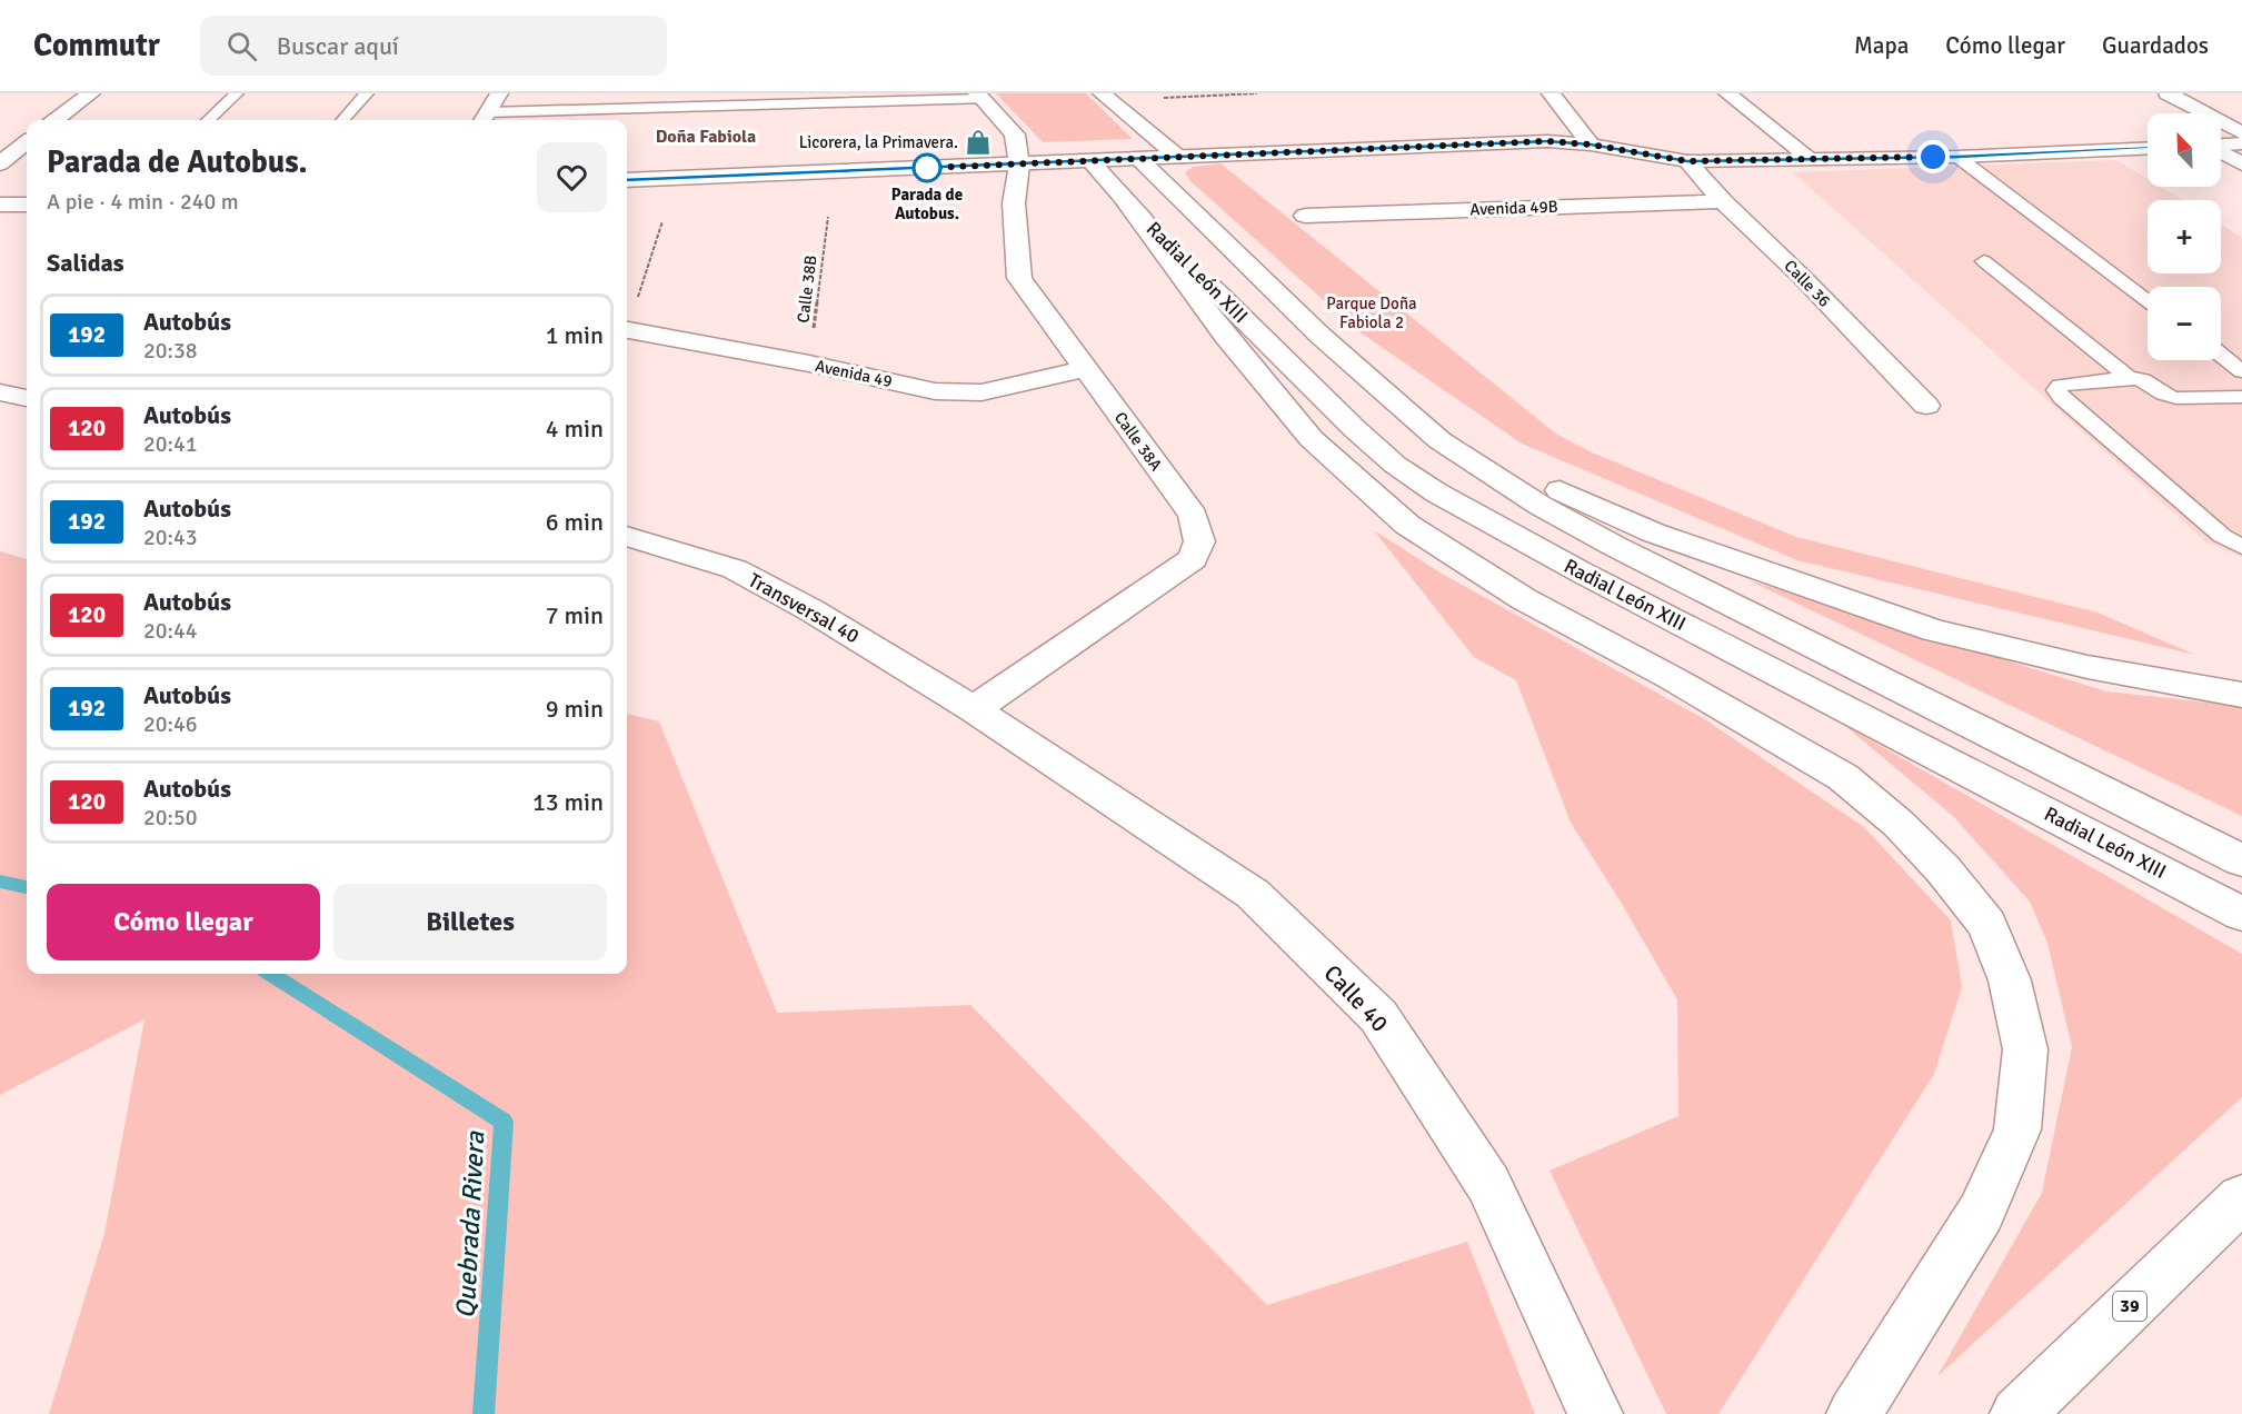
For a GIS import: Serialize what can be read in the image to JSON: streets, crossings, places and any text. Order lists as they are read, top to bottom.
{
  "streets": {
    "main road": [
      "Avenida 49B",
      "Radial León XIII",
      "Calle 36",
      "Avenida 49",
      "Calle 38A",
      "Transversal 40",
      "Calle 40",
      "39"
    ],
    "path": ["Calle 38B"]
  },
  "crossings": [
    ["Avenida 49B", "Calle 36"],
    ["Calle 38B", "Avenida 49"],
    ["Avenida 49", "Calle 38A"],
    ["Calle 38A", "Transversal 40"],
    ["Calle 38A", "Calle 40"],
    ["Transversal 40", "Calle 40"]
  ],
  "districts": ["Doña Fabiola"],
  "water": ["Quebrada Rivera"],
  "parks": ["Parque Doña Fabiola 2"],
  "places": {
    "shop": ["Licorera, la Primavera."],
    "other": ["Parada de Autobus."]
  },
  "lines": ["bus line 192"],
  "north": "top left",
  "page": {
    "header": "Commutr",
    "search": "Buscar aquí",
    "nav": ["Mapa", "Cómo llegar", "Guardados"],
    "map_buttons": ["+", "−"],
    "heading": [
      ["Parada de Autobus.", "A pie · 4 min · 240 m"],
      "Salidas"
    ],
    "list": [
      {
        "mark": "192",
        "name": "Autobús",
        "note": "20:38",
        "value": "1 min"
      },
      {
        "mark": "120",
        "name": "Autobús",
        "note": "20:41",
        "value": "4 min"
      },
      {
        "mark": "192",
        "name": "Autobús",
        "note": "20:43",
        "value": "6 min"
      },
      {
        "mark": "120",
        "name": "Autobús",
        "note": "20:44",
        "value": "7 min"
      },
      {
        "mark": "192",
        "name": "Autobús",
        "note": "20:46",
        "value": "9 min"
      },
      {
        "mark": "120",
        "name": "Autobús",
        "note": "20:50",
        "value": "13 min"
      }
    ],
    "buttons": ["Cómo llegar", "Billetes"]
  }
}
